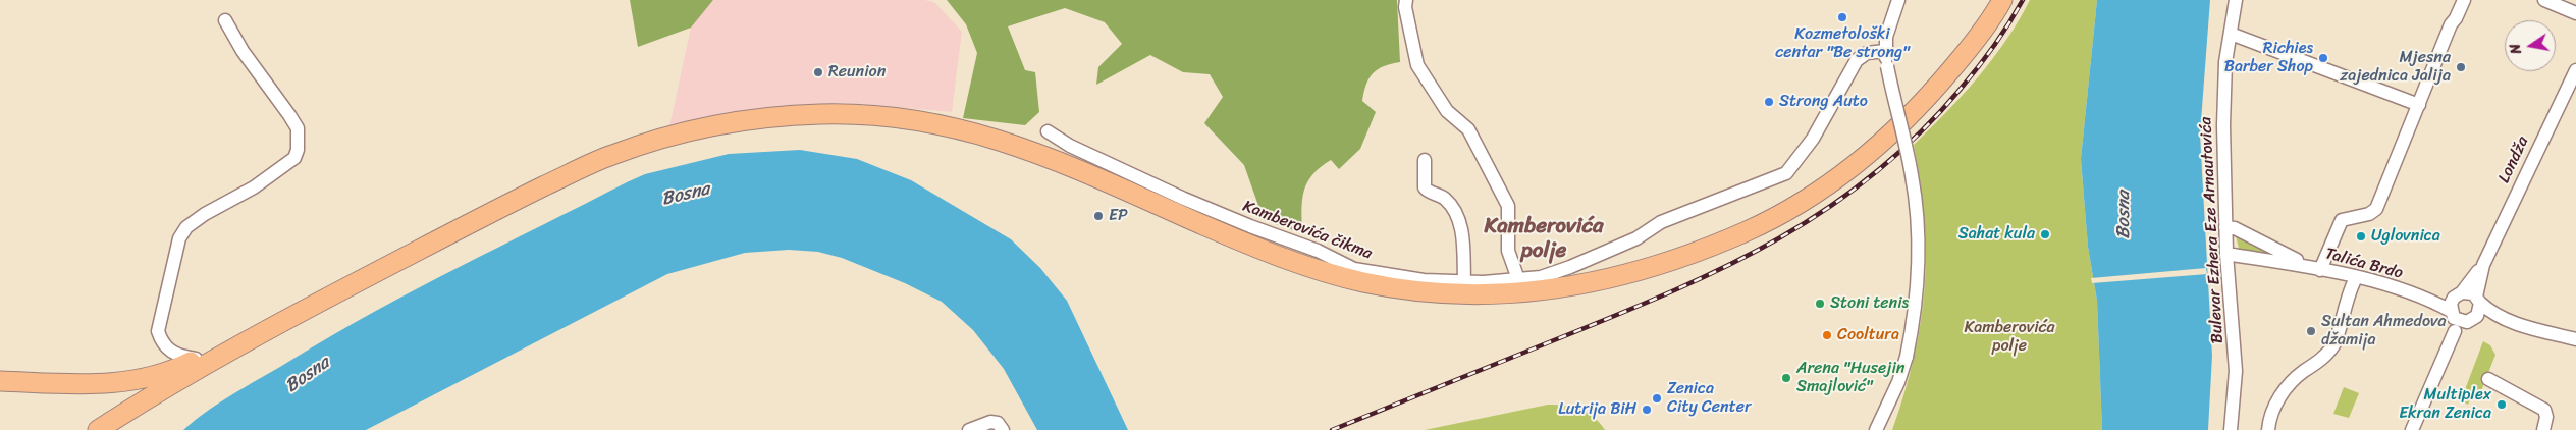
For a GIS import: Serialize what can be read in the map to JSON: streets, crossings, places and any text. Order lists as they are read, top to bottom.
{
  "streets": {
    "street": [
      "Londža",
      "Kamberovića čikma",
      "Bulevar Ezhera Eze Arnautovića",
      "Talića Brdo"
    ]
  },
  "crossings": [
    ["Londža", "Talića Brdo"],
    ["Bulevar Ezhera Eze Arnautovića", "Talića Brdo"]
  ],
  "districts": ["Kamberovića polje"],
  "water": ["Bosna"],
  "parks": ["Kamberovića polje"],
  "places": [
    "Kozmetološki centar \"Be strong\"",
    "Richies Barber Shop",
    "Mjesna zajednica Jalija",
    "Reunion",
    "Strong Auto",
    "EP",
    "Sahat kula",
    "Uglovnica",
    "Stoni tenis",
    "Sultan Ahmedova džamija",
    "Cooltura",
    "Arena \"Husejin Smajlović\"",
    "Zenica City Center",
    "Multiplex Ekran Zenica",
    "Lutrija BiH"
  ],
  "north": "left"
}
